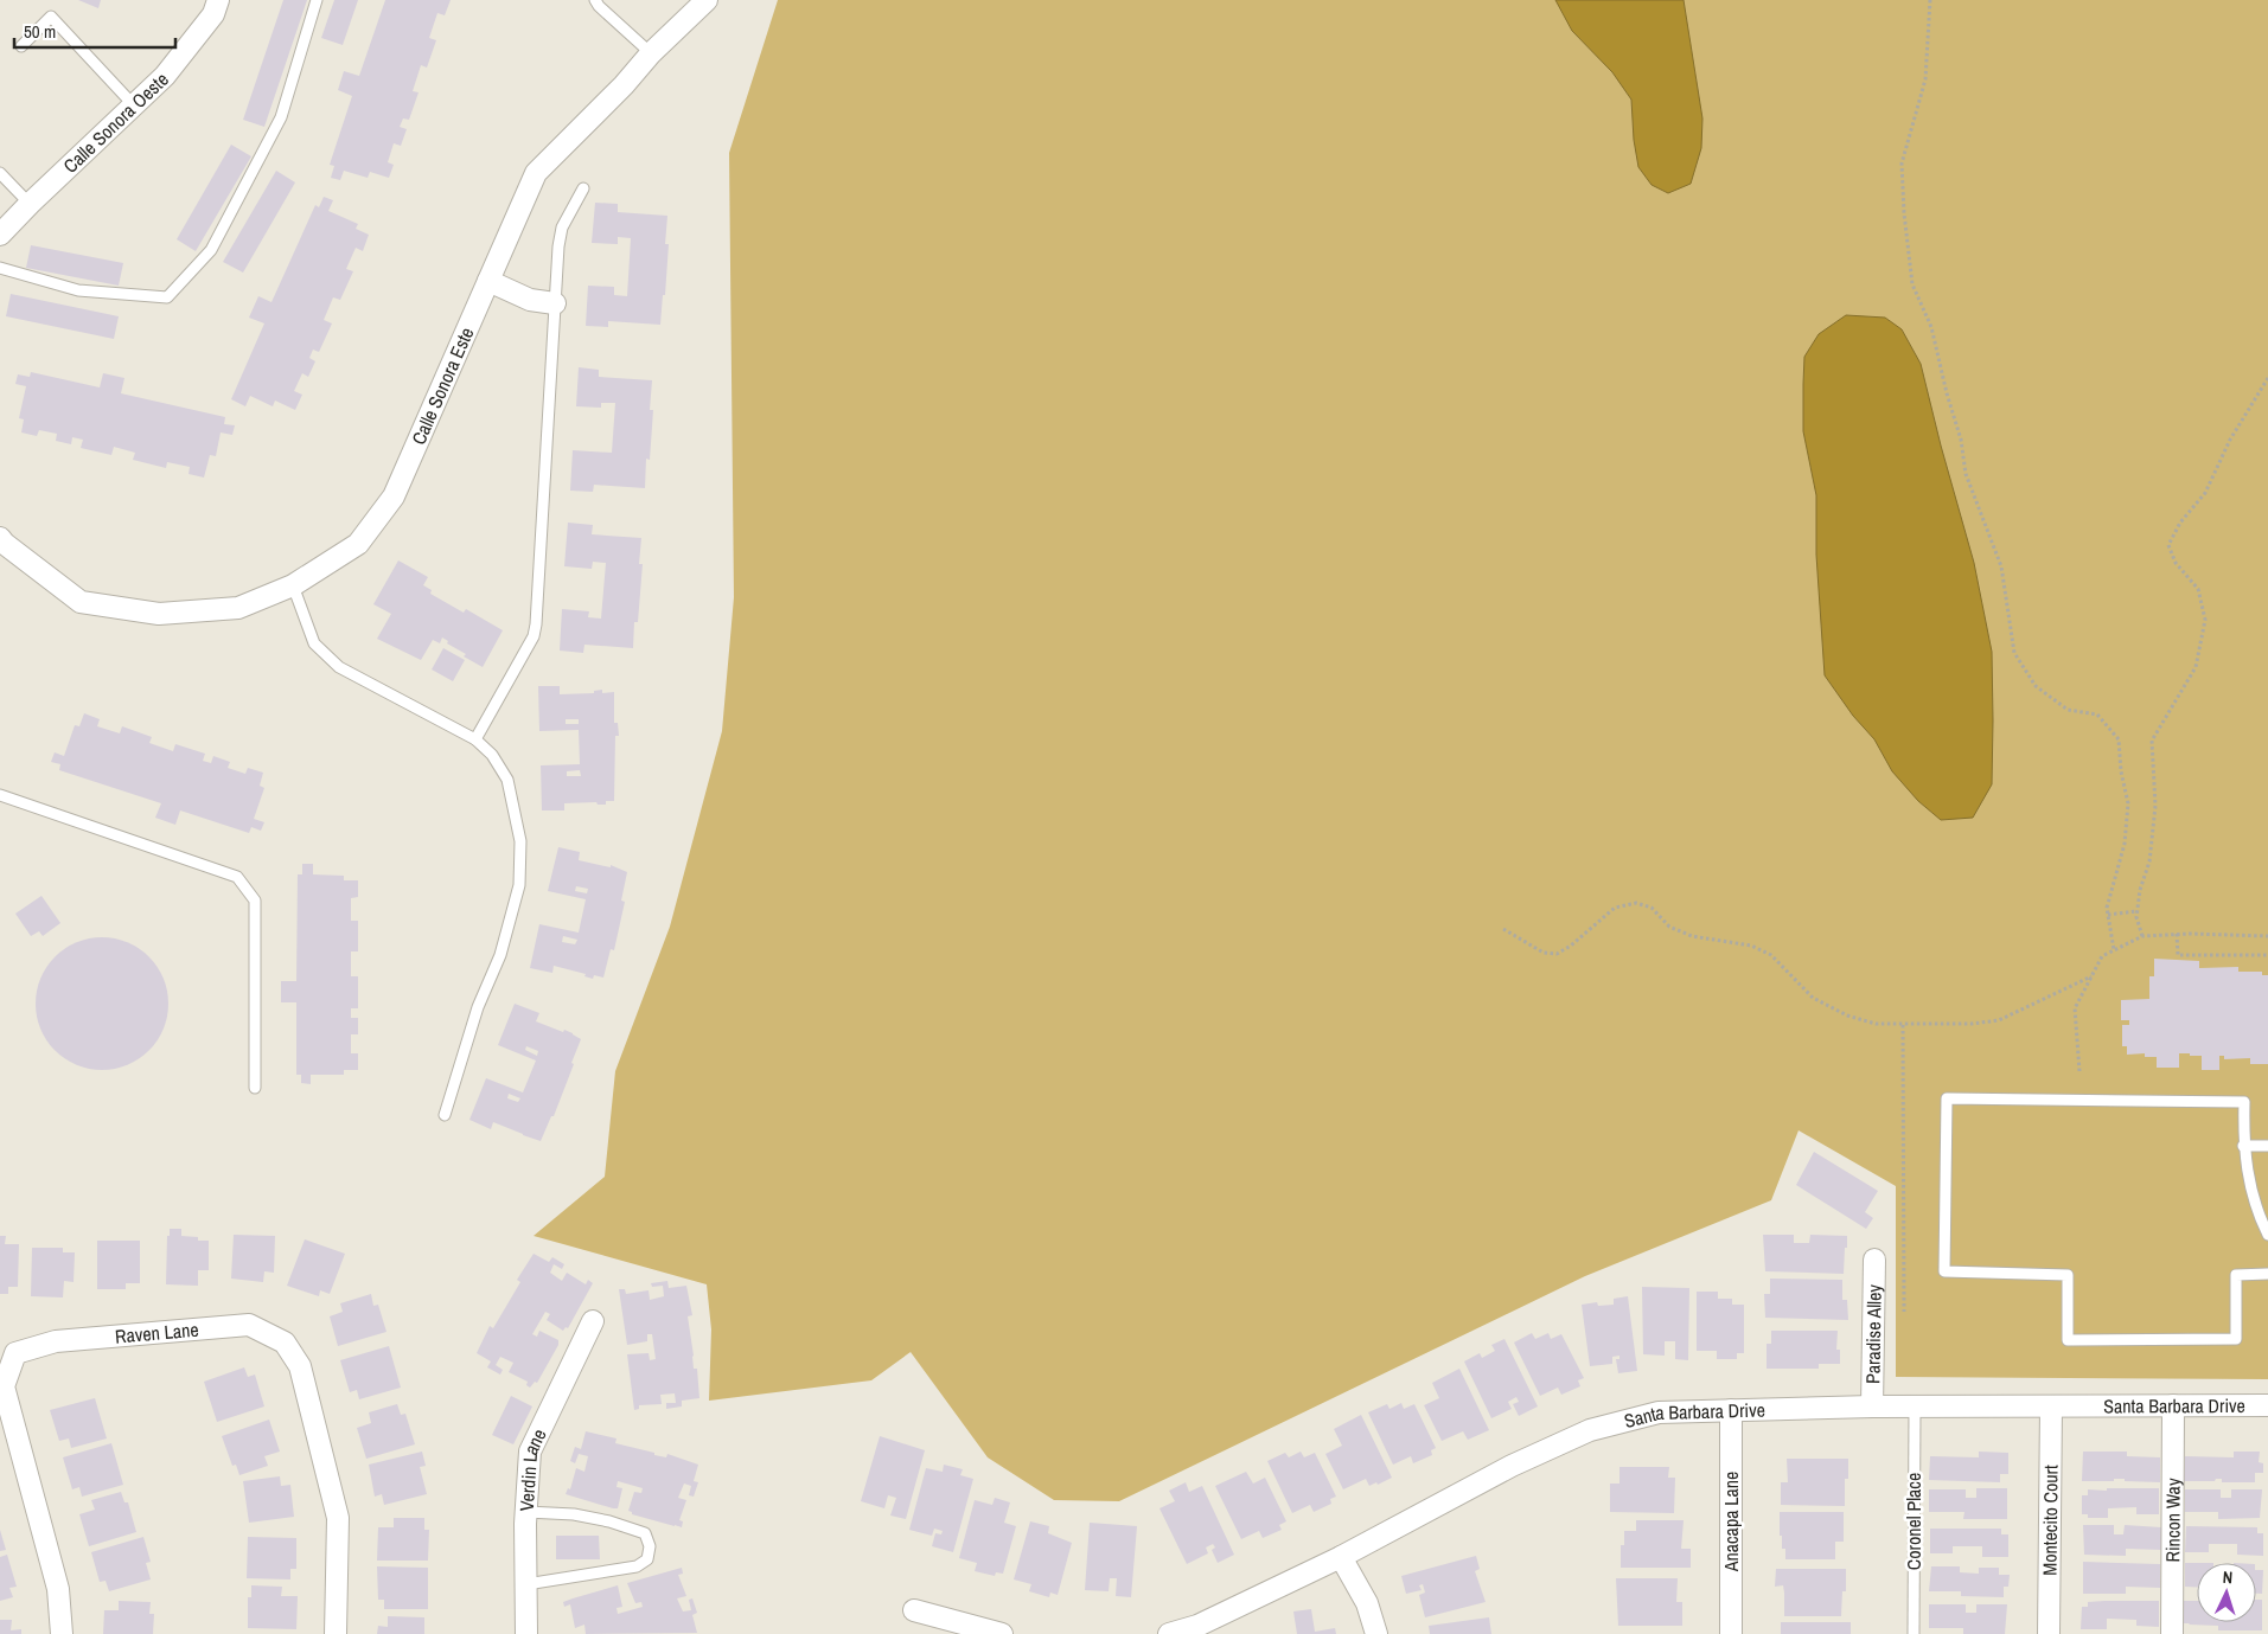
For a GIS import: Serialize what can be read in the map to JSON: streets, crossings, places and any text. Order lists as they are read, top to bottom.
{
  "streets": {
    "street": [
      "Calle Sonora Oeste",
      "Calle Sonora Este",
      "Raven Lane",
      "Paradise Alley",
      "Santa Barbara Drive",
      "Verdin Lane",
      "Montecito Court",
      "Rincon Way",
      "Anacapa Lane"
    ],
    "lane": ["Coronel Place"]
  },
  "crossings": [
    ["Paradise Alley", "Santa Barbara Drive"],
    ["Santa Barbara Drive", "Montecito Court"],
    ["Santa Barbara Drive", "Rincon Way"],
    ["Santa Barbara Drive", "Anacapa Lane"],
    ["Santa Barbara Drive", "Coronel Place"]
  ],
  "scale_bar": "50 m",
  "north": "top"
}
